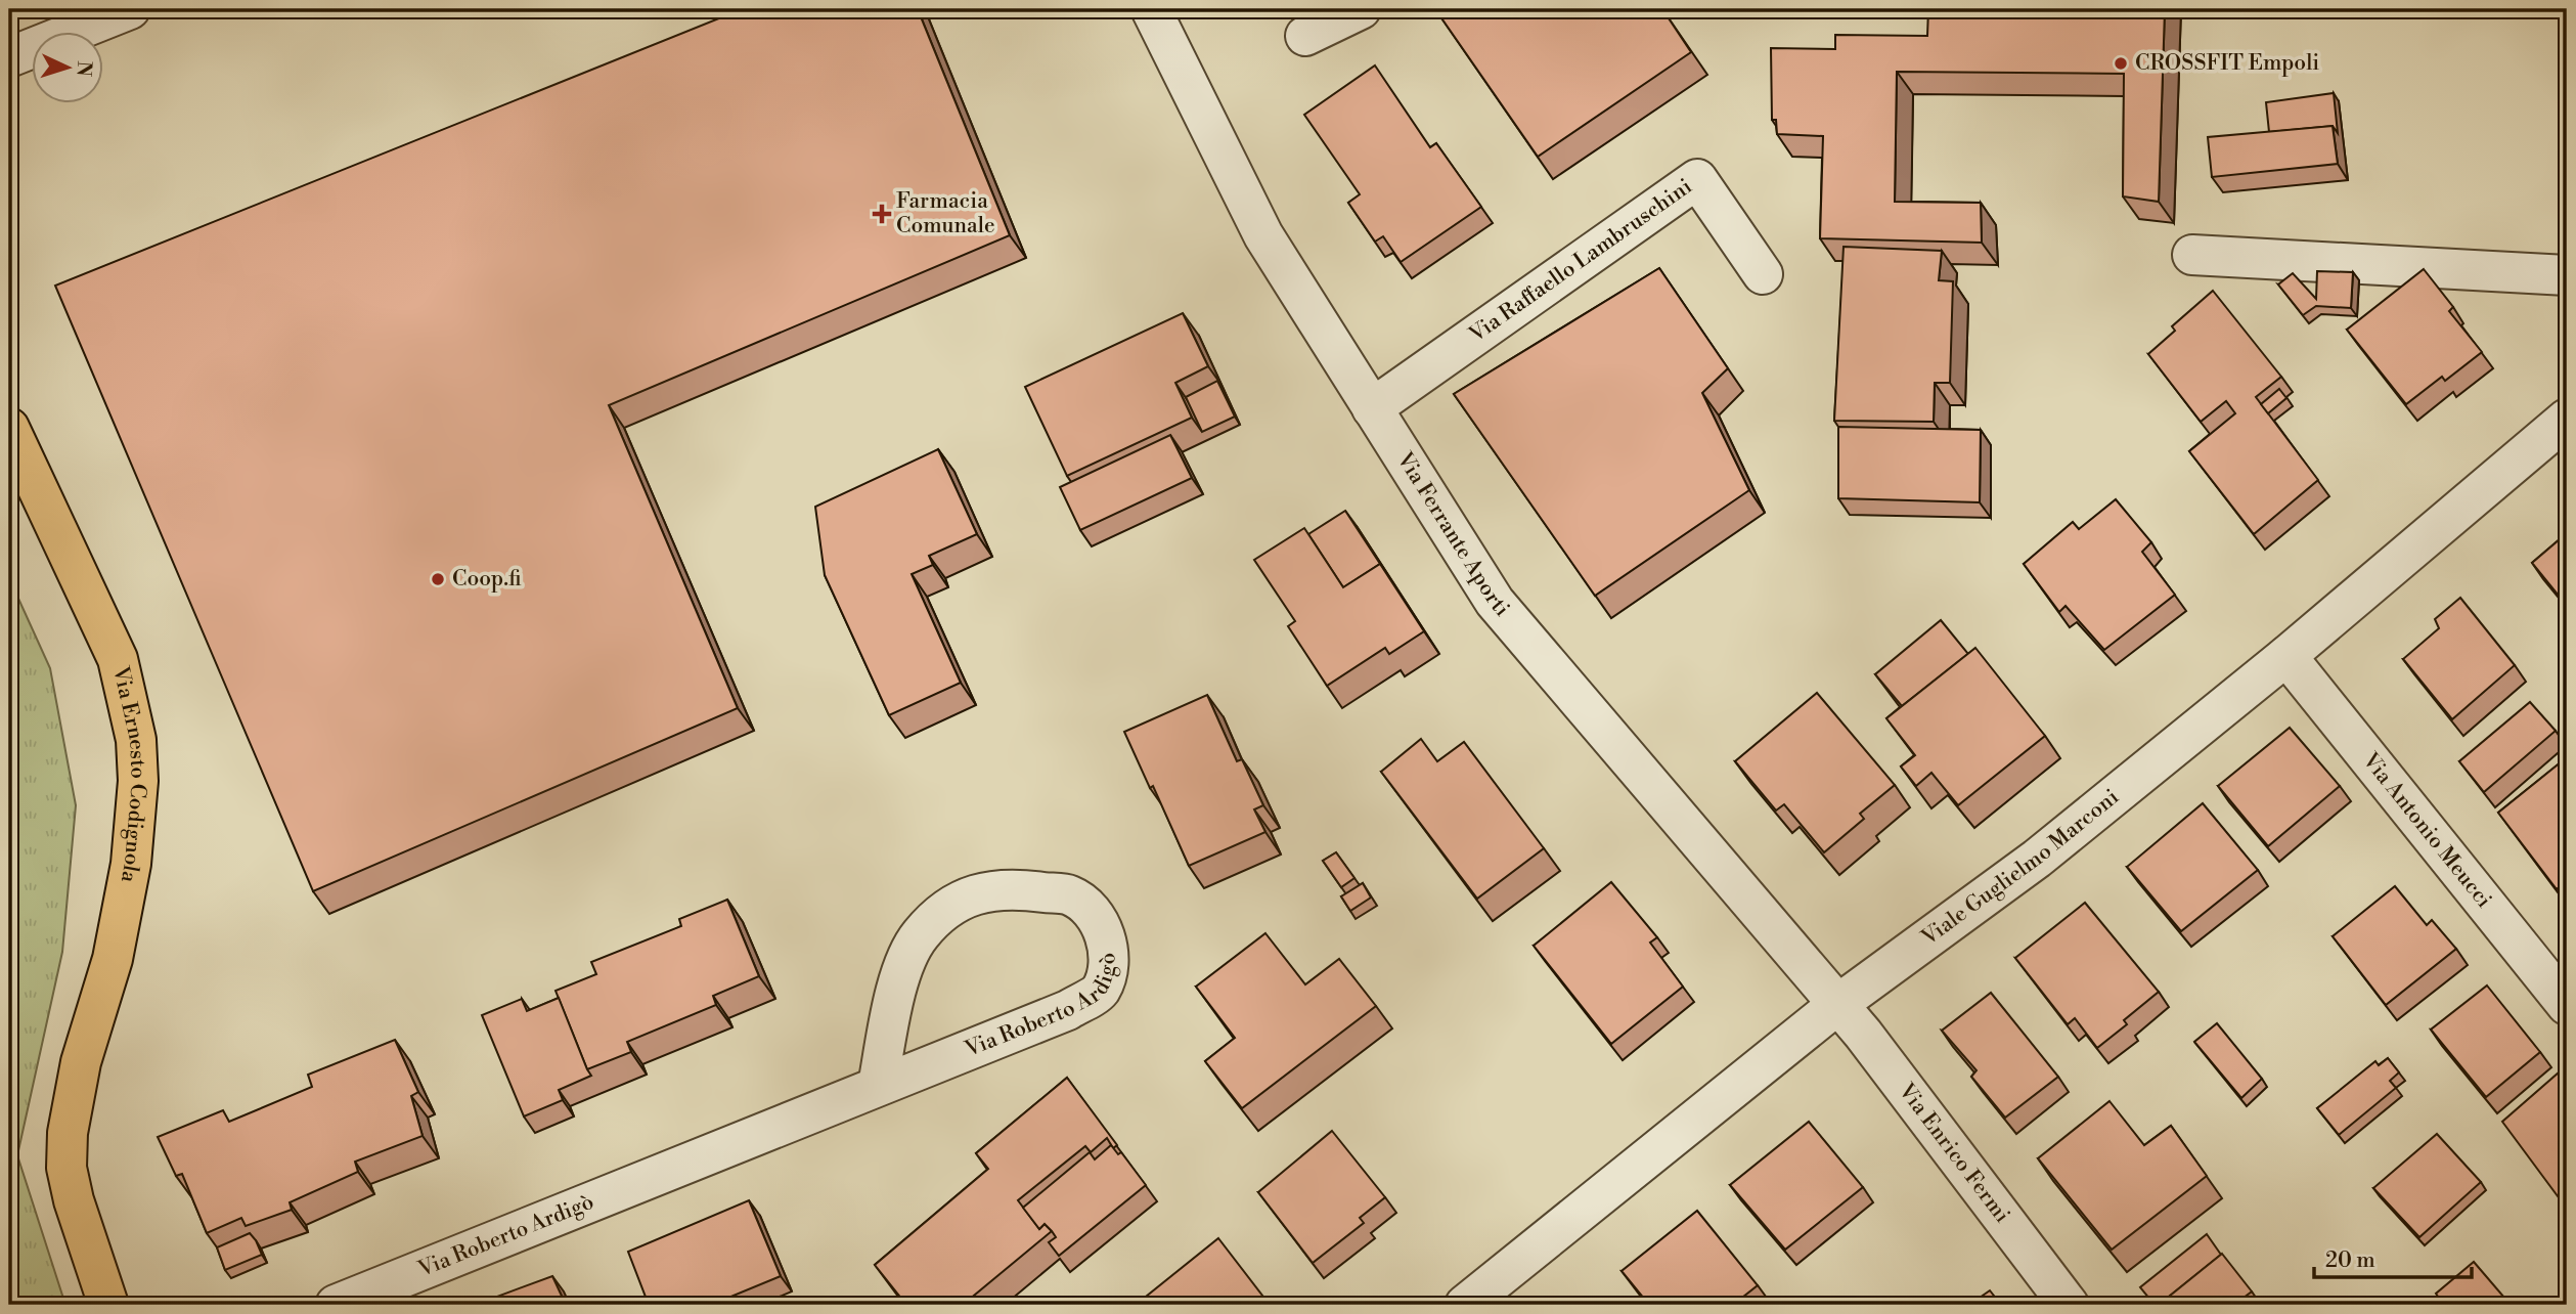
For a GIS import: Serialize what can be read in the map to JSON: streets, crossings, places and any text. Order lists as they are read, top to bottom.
{
  "streets": {
    "main road": ["Via Ernesto Codignola"],
    "street": [
      "Via Raffaello Lambruschini",
      "Via Ferrante Aporti",
      "Via Antonio Meucci",
      "Viale Guglielmo Marconi",
      "Via Roberto Ardigò",
      "Via Enrico Fermi"
    ]
  },
  "crossings": [
    ["Via Raffaello Lambruschini", "Via Ferrante Aporti"],
    ["Via Ferrante Aporti", "Viale Guglielmo Marconi"],
    ["Via Ferrante Aporti", "Via Enrico Fermi"],
    ["Via Antonio Meucci", "Viale Guglielmo Marconi"],
    ["Viale Guglielmo Marconi", "Via Enrico Fermi"]
  ],
  "places": {
    "other": ["CROSSFIT Empoli", "Coop.fi"],
    "health": ["Farmacia Comunale"]
  },
  "scale_bar": "20 m",
  "north": "right"
}
